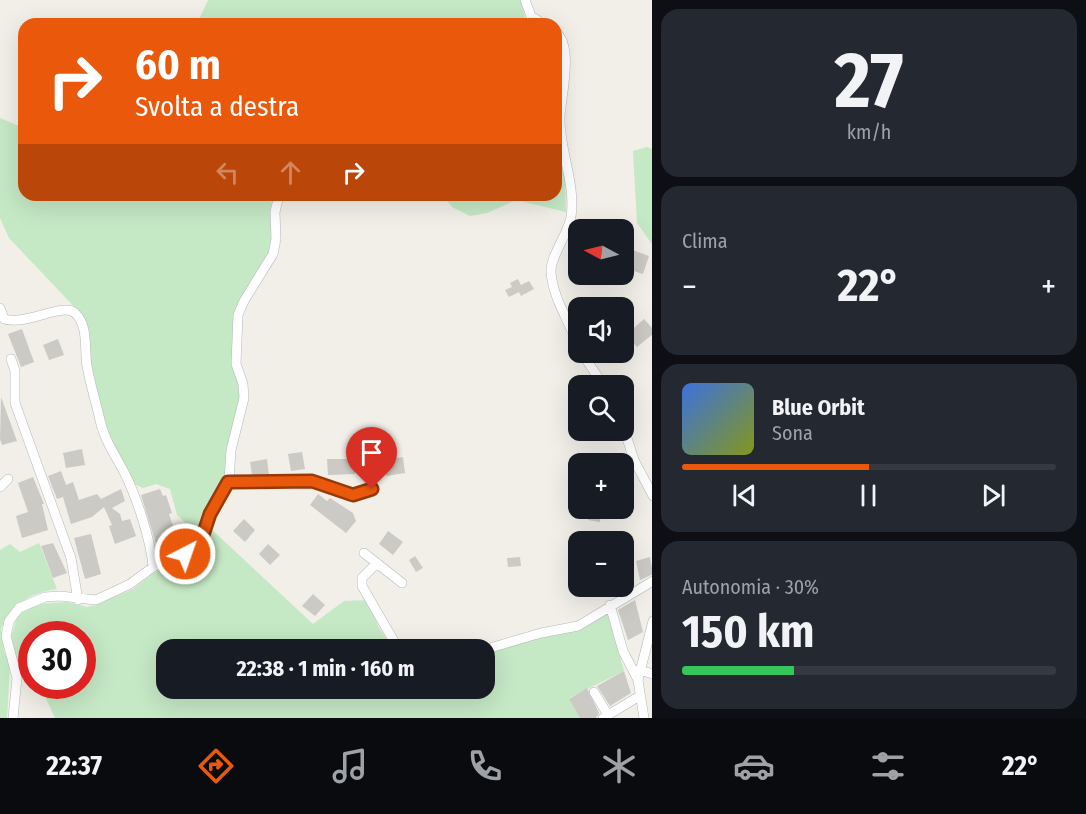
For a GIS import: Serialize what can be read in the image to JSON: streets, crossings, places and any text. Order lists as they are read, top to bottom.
{
  "north": "left",
  "page": {
    "tile": [
      ["27", "km/h"],
      "Clima",
      ["Autonomia · 30%", "150 km"]
    ],
    "turn": ["60 m", "Svolta a destra"],
    "map_buttons": ["+", "−"],
    "heat": ["−", "22°", "+"],
    "song": ["Blue Orbit", "Sona"],
    "limit": "30",
    "trip": "22:38 · 1 min · 160 m",
    "tabs": ["22:37", "22°"]
  }
}
